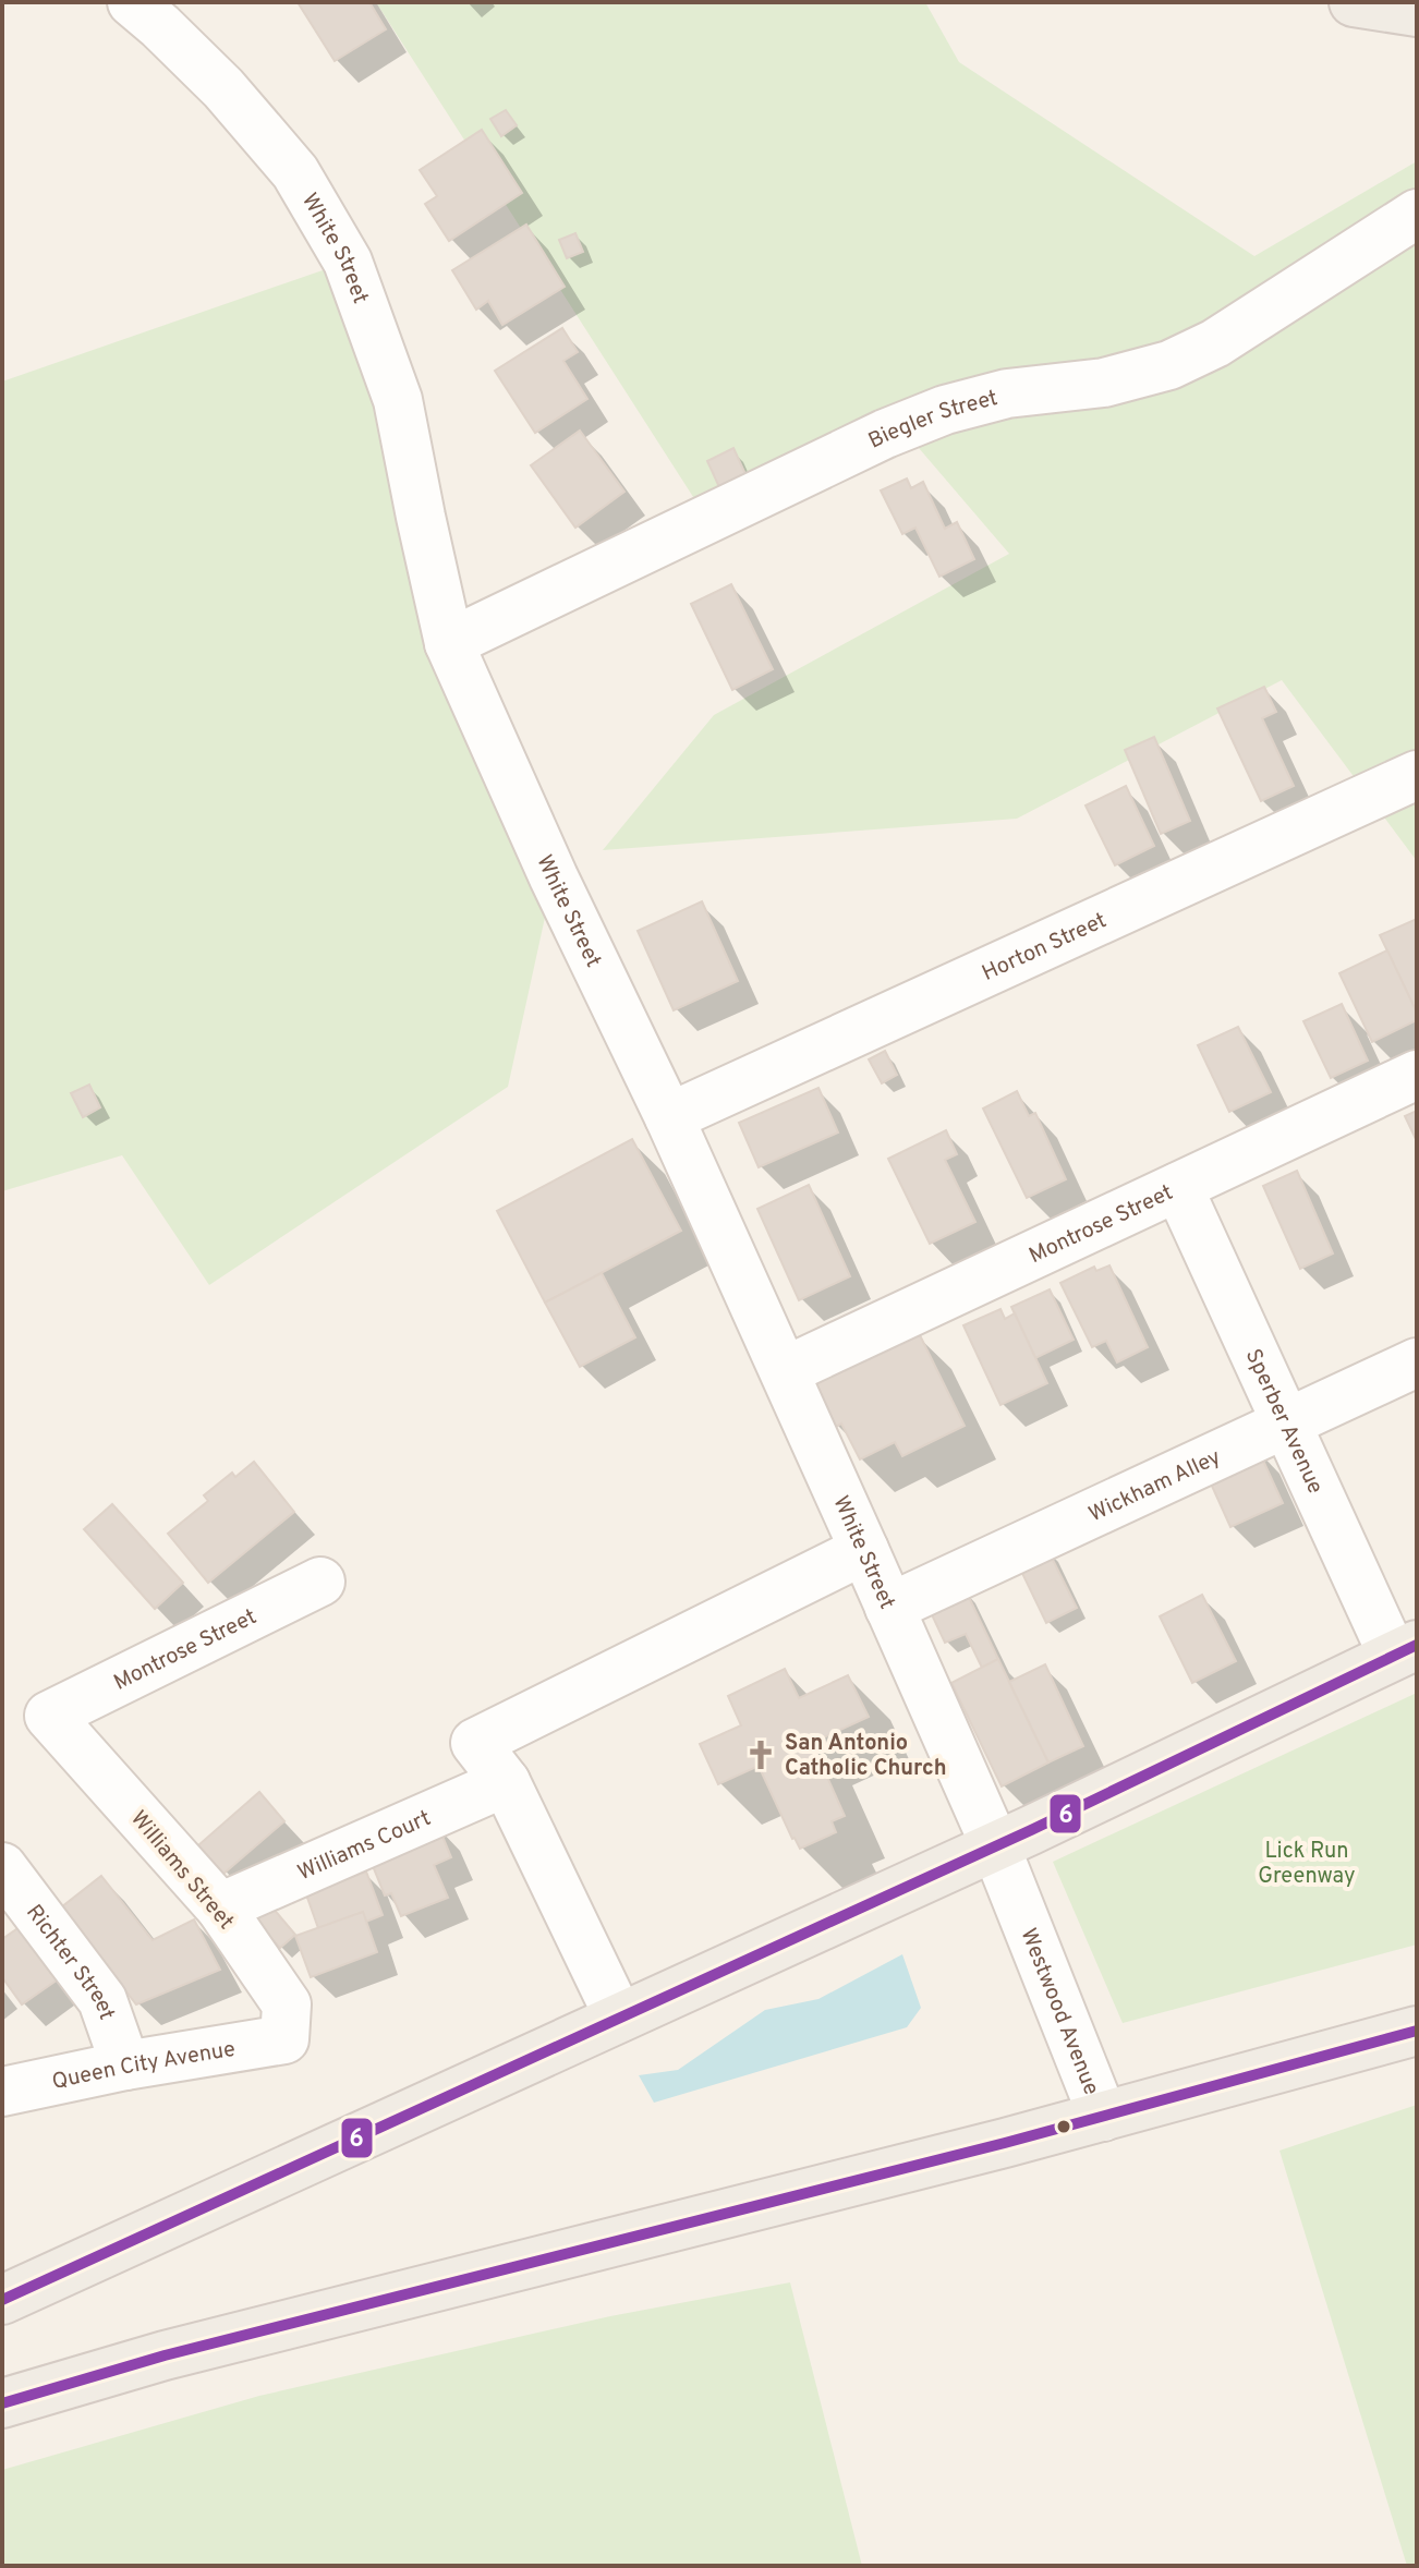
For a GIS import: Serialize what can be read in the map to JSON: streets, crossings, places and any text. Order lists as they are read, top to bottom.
{
  "streets": {
    "main road": ["Westwood Avenue"],
    "street": [
      "White Street",
      "Biegler Street",
      "Horton Street",
      "Montrose Street",
      "Sperber Avenue",
      "Wickham Alley",
      "Williams Court",
      "Williams Street",
      "Richter Street",
      "Queen City Avenue"
    ]
  },
  "crossings": [
    ["White Street", "Biegler Street"],
    ["White Street", "Horton Street"],
    ["White Street", "Montrose Street"],
    ["White Street", "Wickham Alley"],
    ["White Street", "Westwood Avenue"],
    ["Montrose Street", "Sperber Avenue"],
    ["Montrose Street", "Williams Street"],
    ["Sperber Avenue", "Wickham Alley"],
    ["Williams Court", "Williams Street"],
    ["Williams Street", "Queen City Avenue"],
    ["Richter Street", "Queen City Avenue"]
  ],
  "parks": ["Lick Run Greenway"],
  "places": {
    "church": ["San Antonio Catholic Church"]
  },
  "lines": ["transit line 6"]
}
